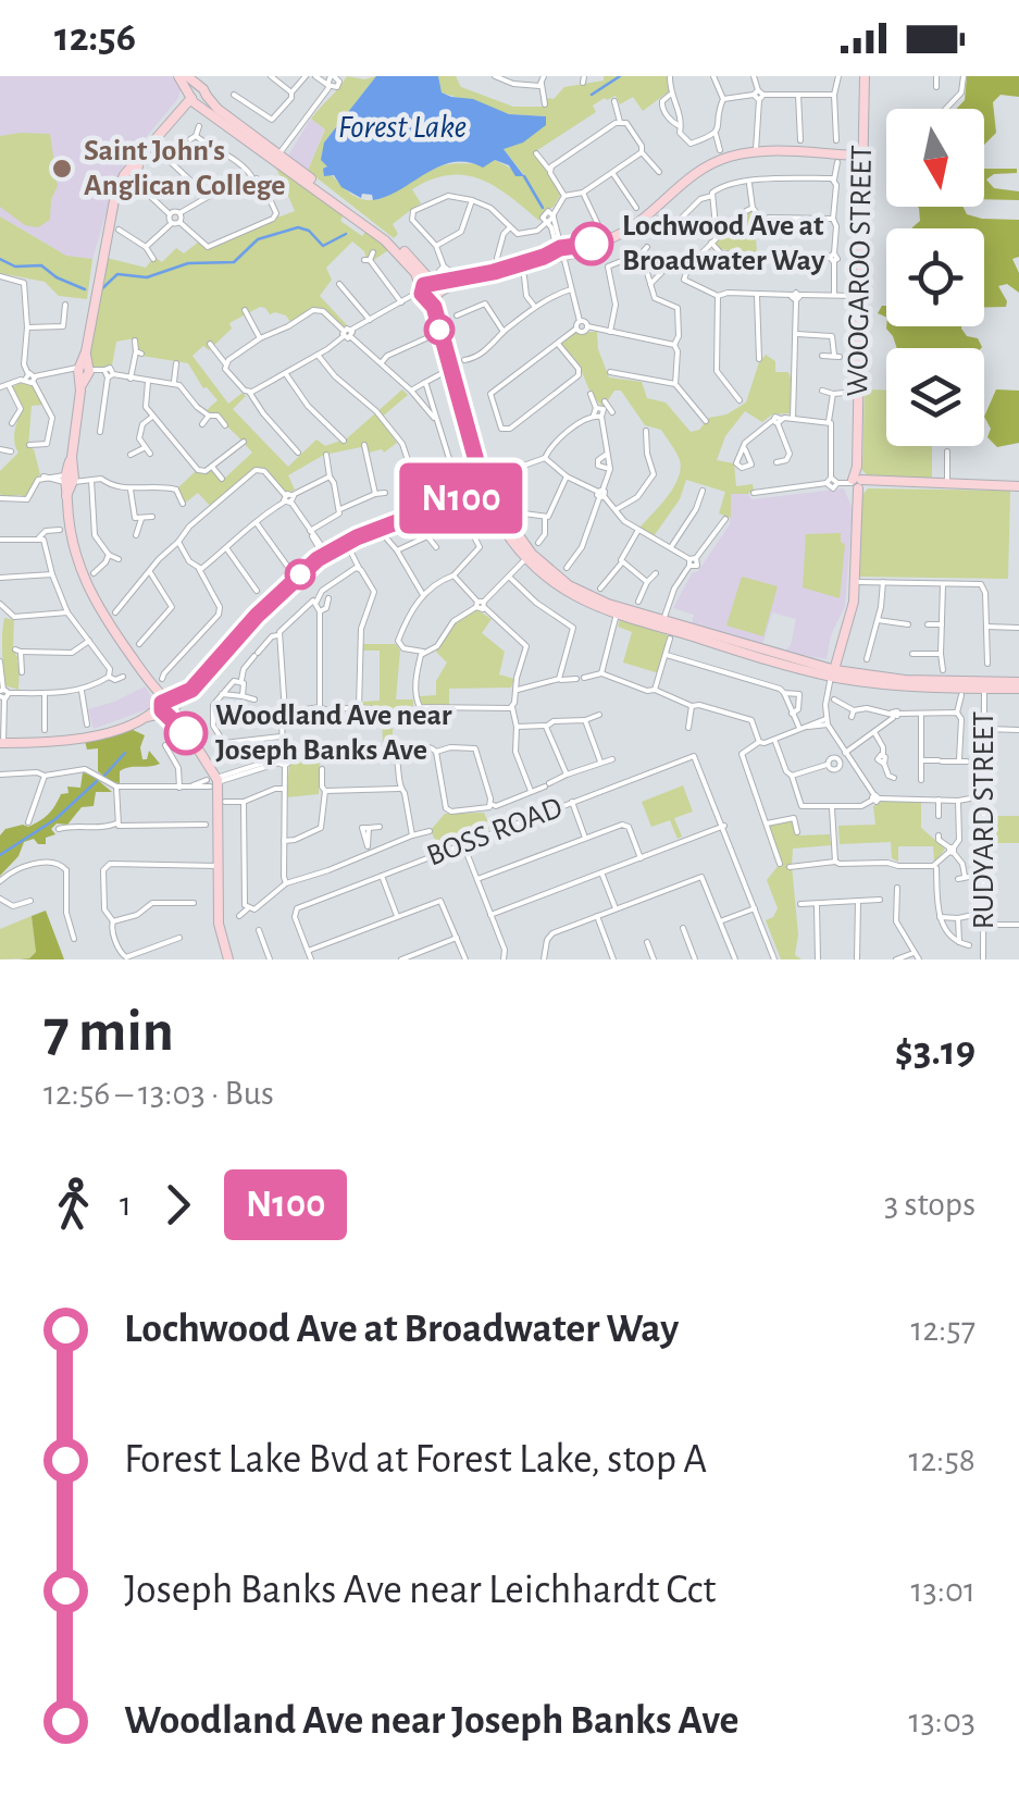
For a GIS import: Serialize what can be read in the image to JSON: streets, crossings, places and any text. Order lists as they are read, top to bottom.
{
  "streets": {
    "street": ["WOOGAROO STREET", "RUDYARD STREET", "BOSS ROAD"]
  },
  "water": ["Forest Lake"],
  "places": ["Saint John's Anglican College", "Lochwood Ave at Broadwater Way", "Woodland Ave near Joseph Banks Ave"],
  "lines": ["bus line N100"],
  "north": "bottom",
  "page": {
    "status": "12:56",
    "on_map": "N100",
    "heading": ["7 min", "12:56 – 13:03 · Bus", "$3.19"],
    "legs": ["1", "N100", "3 stops"],
    "list": [
      {
        "name": "Lochwood Ave at Broadwater Way",
        "value": "12:57"
      },
      {
        "name": "Forest Lake Bvd at Forest Lake, stop A",
        "value": "12:58"
      },
      {
        "name": "Joseph Banks Ave near Leichhardt Cct",
        "value": "13:01"
      },
      {
        "name": "Woodland Ave near Joseph Banks Ave",
        "value": "13:03"
      }
    ]
  }
}
